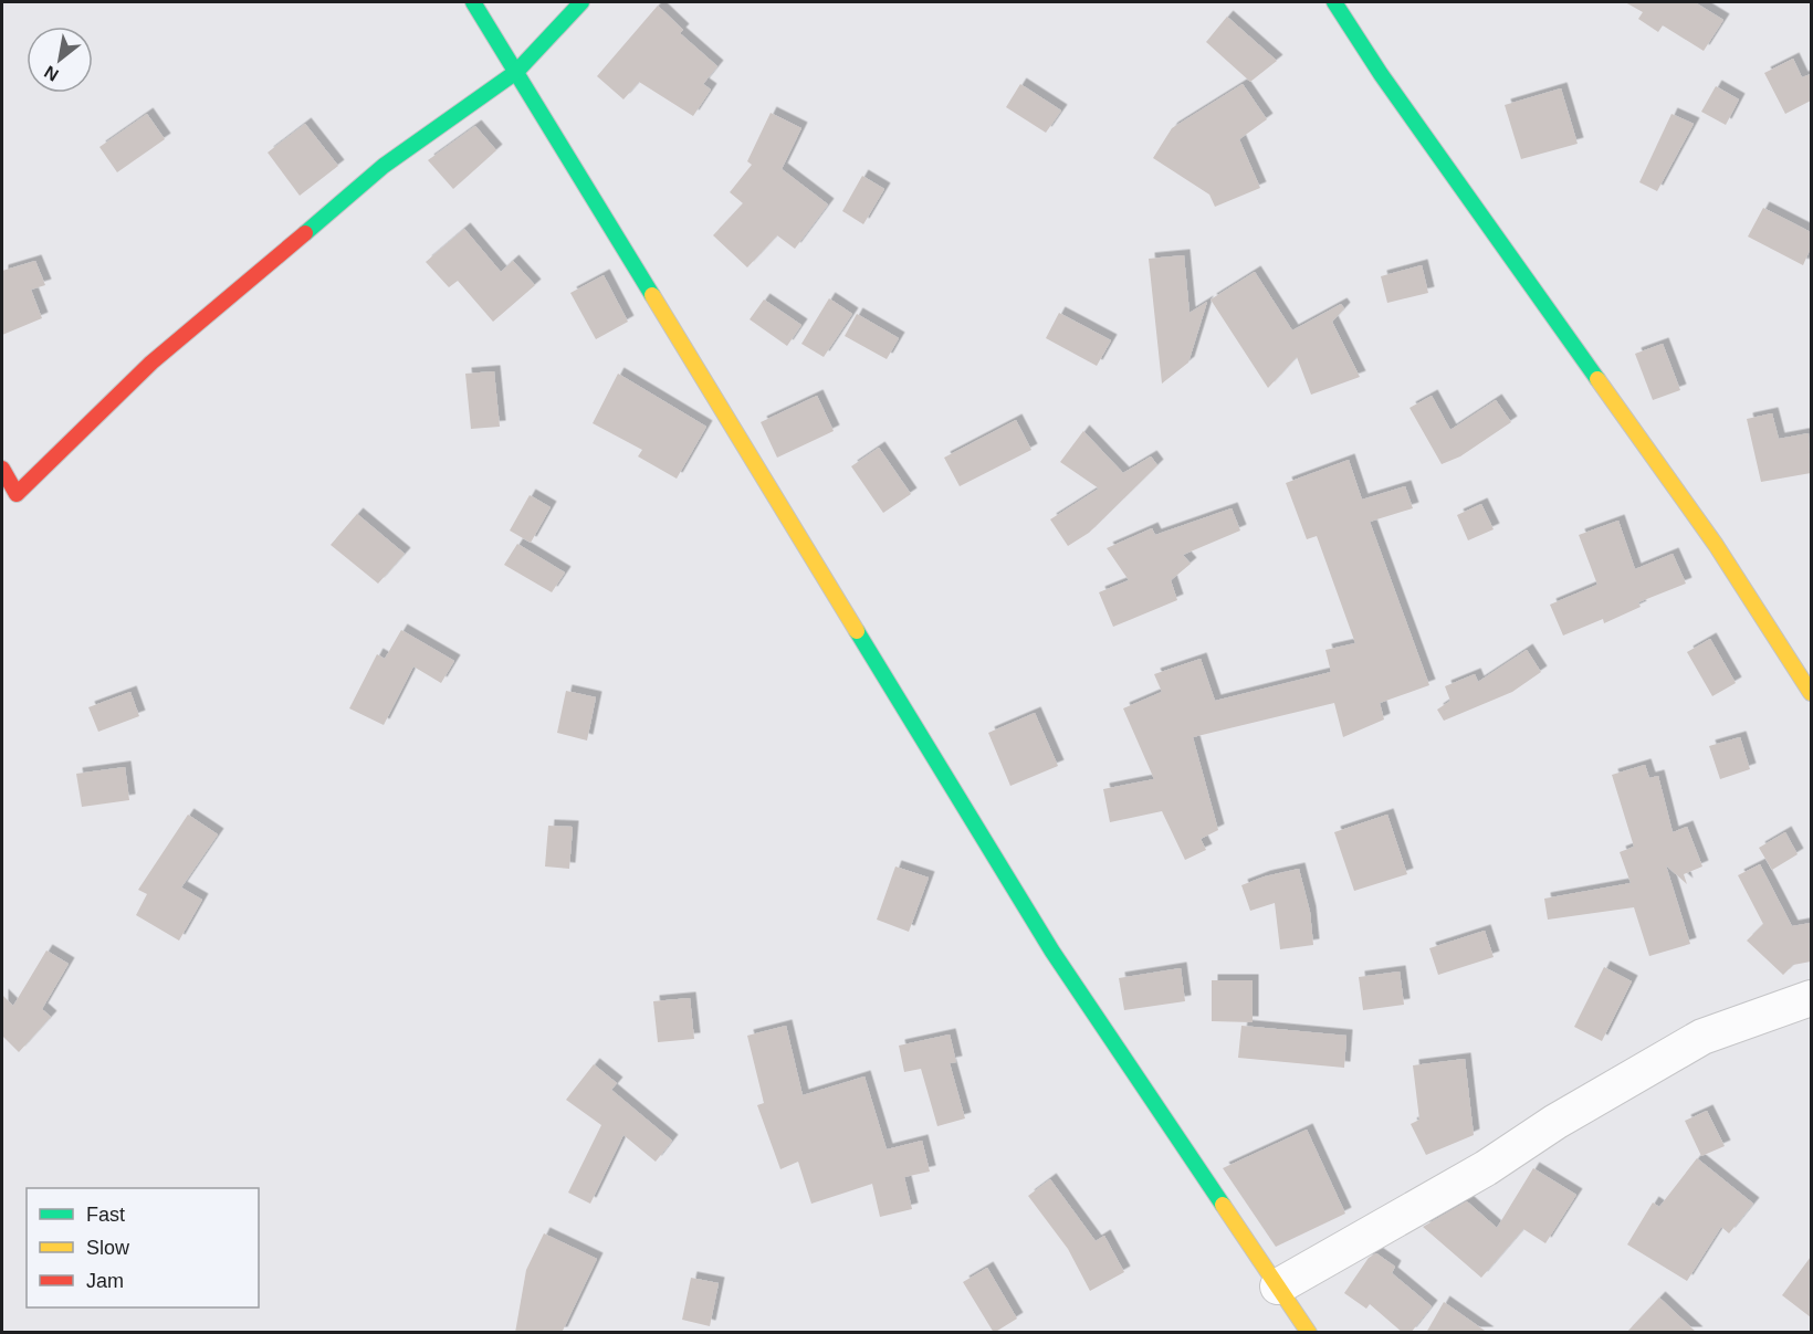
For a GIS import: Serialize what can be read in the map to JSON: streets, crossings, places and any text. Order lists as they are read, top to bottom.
{
  "legend": ["Fast", "Slow", "Jam"],
  "north": "bottom left"
}
